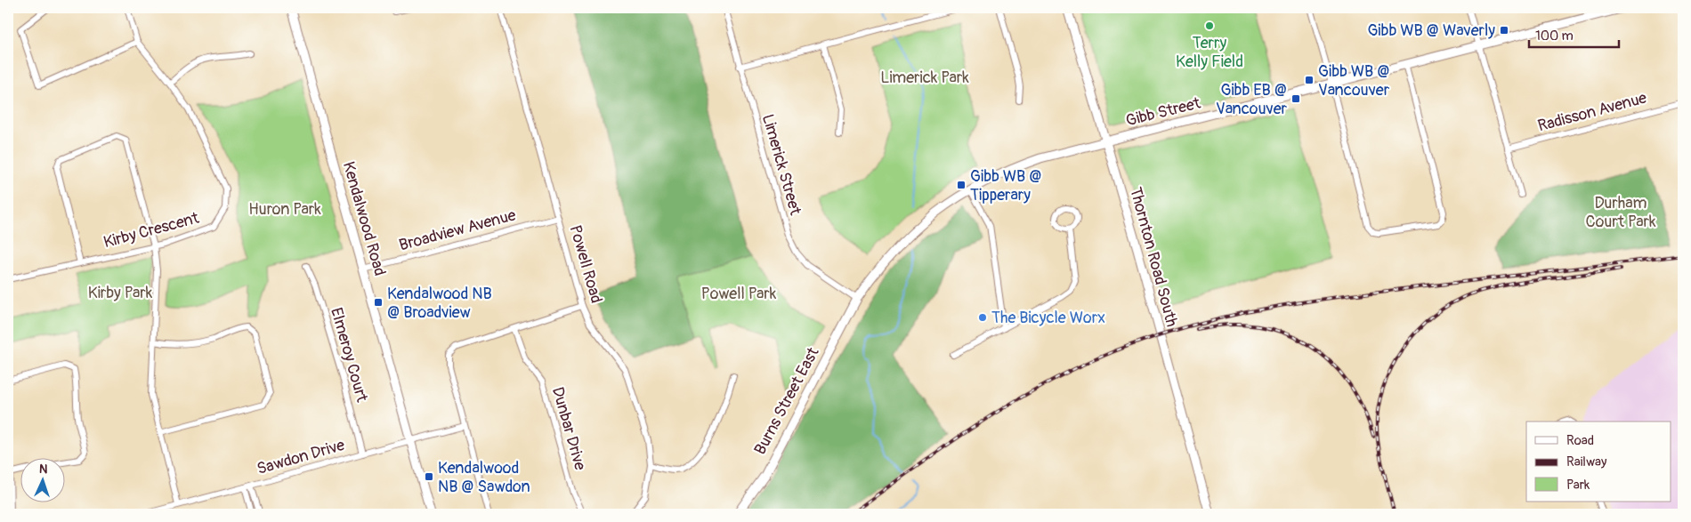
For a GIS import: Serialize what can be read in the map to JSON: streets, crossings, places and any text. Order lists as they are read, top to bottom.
{
  "streets": {
    "street": [
      "Gibb Street",
      "Radisson Avenue",
      "Limerick Street",
      "Kendalwood Road",
      "Kirby Crescent",
      "Broadview Avenue",
      "Thornton Road South",
      "Powell Road",
      "Elmeroy Court",
      "Burns Street East",
      "Dunbar Drive",
      "Sawdon Drive"
    ]
  },
  "crossings": [
    ["Gibb Street", "Limerick Street"],
    ["Gibb Street", "Thornton Road South"],
    ["Gibb Street", "Burns Street East"],
    ["Limerick Street", "Burns Street East"],
    ["Kendalwood Road", "Broadview Avenue"],
    ["Kendalwood Road", "Sawdon Drive"],
    ["Broadview Avenue", "Powell Road"],
    ["Elmeroy Court", "Sawdon Drive"]
  ],
  "parks": [
    "Limerick Park",
    "Durham Court Park",
    "Huron Park",
    "Kirby Park",
    "Powell Park"
  ],
  "places": {
    "other": ["Terry Kelly Field", "The Bicycle Worx"],
    "transit": [
      "Gibb WB @ Waverly",
      "Gibb WB @ Vancouver",
      "Gibb EB @ Vancouver",
      "Gibb WB @ Tipperary",
      "Kendalwood NB @ Broadview",
      "Kendalwood NB @ Sawdon"
    ]
  },
  "legend": ["Road", "Railway", "Park"],
  "scale_bar": "100 m",
  "north": "top"
}
